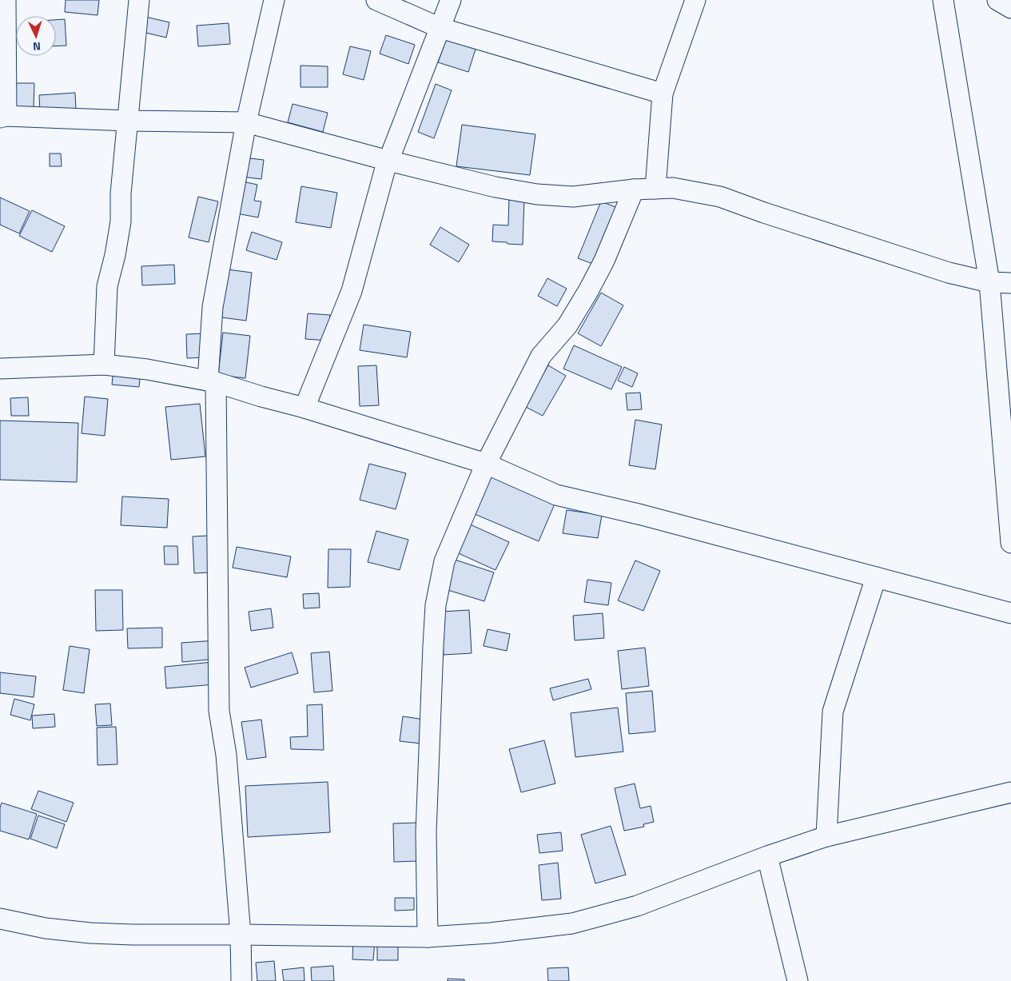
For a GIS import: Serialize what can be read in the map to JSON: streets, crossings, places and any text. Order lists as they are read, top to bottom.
{
  "north": "bottom"
}
